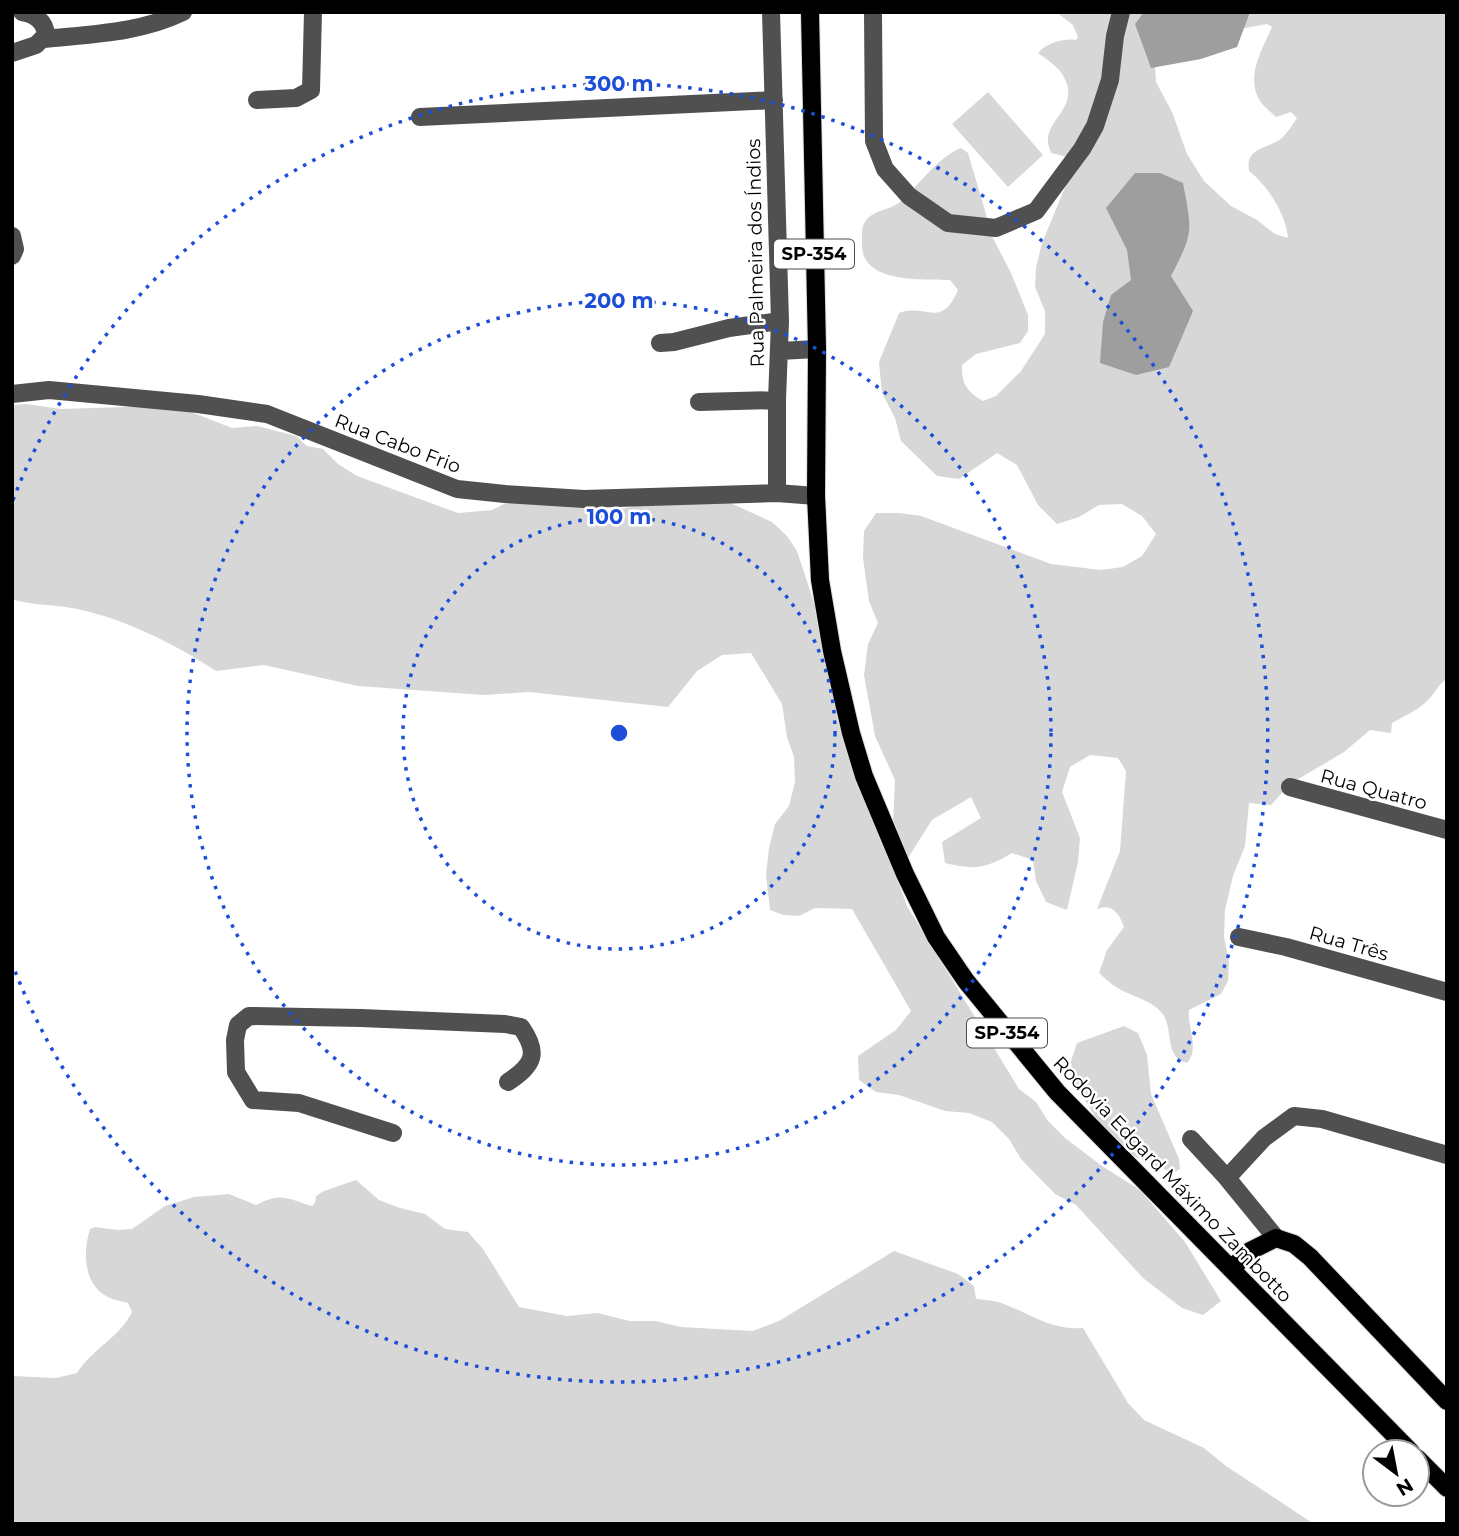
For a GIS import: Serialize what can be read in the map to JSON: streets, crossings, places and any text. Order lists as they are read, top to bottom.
{
  "streets": {
    "main road": ["SP-354", "Rodovia Edgard Máximo Zambotto"],
    "street": [
      "Rua Palmeira dos Índios",
      "Rua Cabo Frio",
      "Rua Quatro",
      "Rua Três"
    ]
  },
  "crossings": [
    ["Rua Palmeira dos Índios", "Rua Cabo Frio"],
    ["Rua Cabo Frio", "Rodovia Edgard Máximo Zambotto"]
  ],
  "north": "bottom right",
  "rings": ["300 m", "200 m", "100 m"]
}
